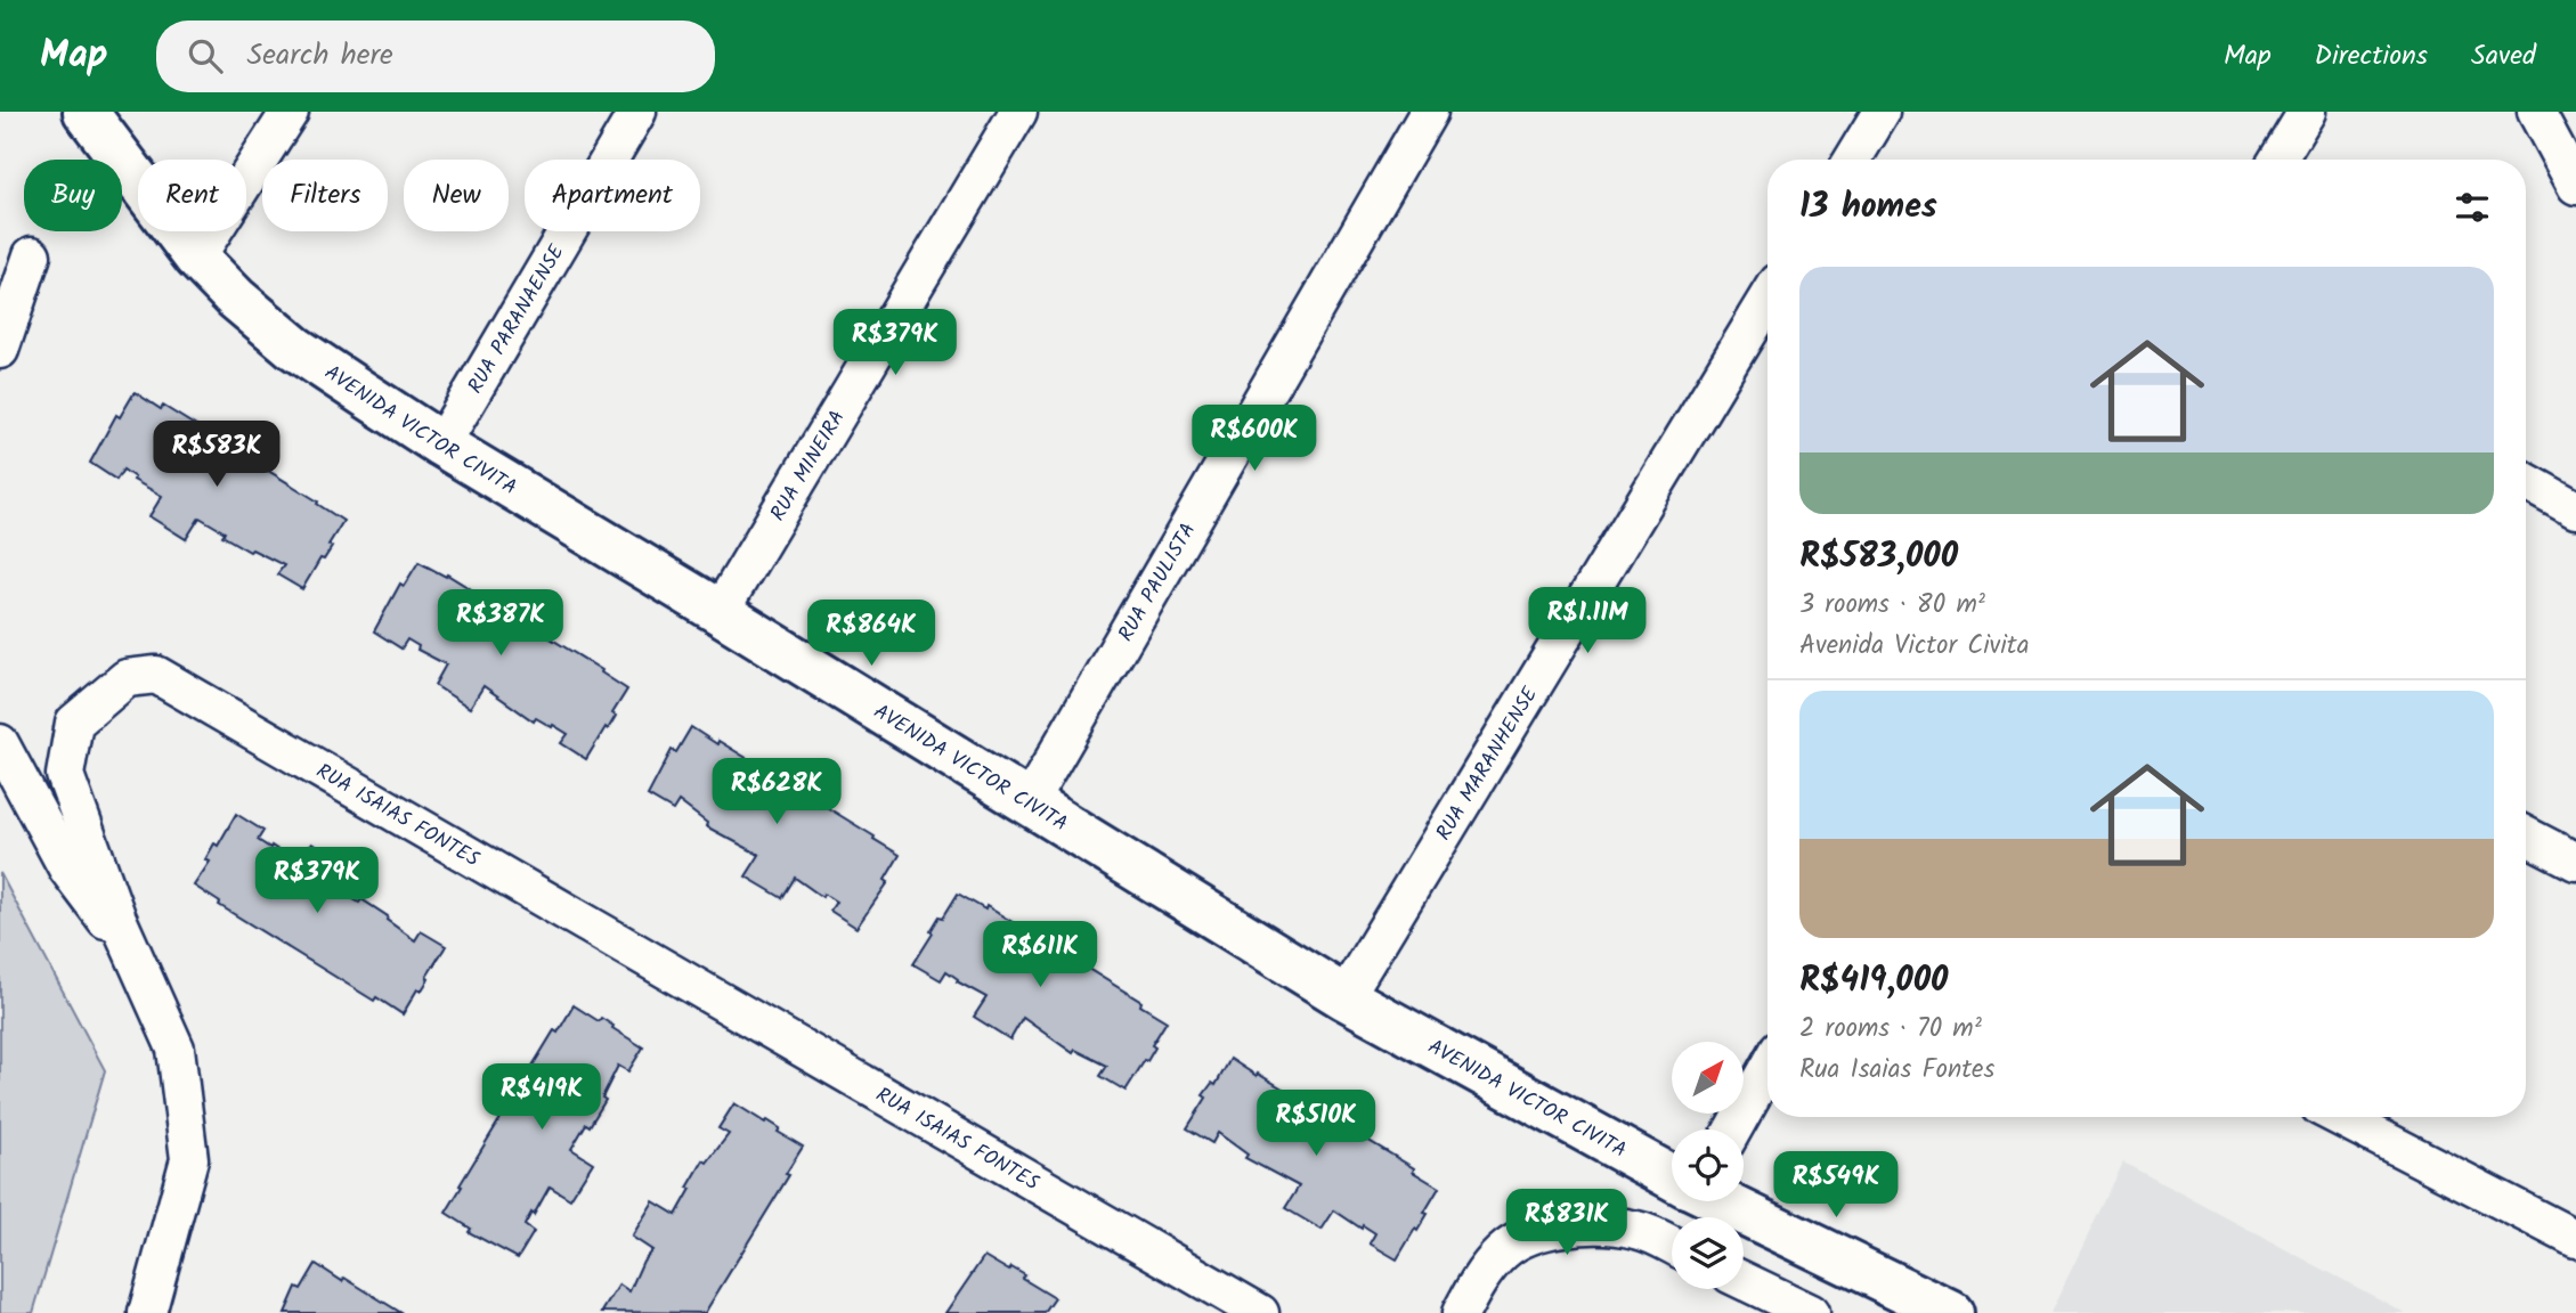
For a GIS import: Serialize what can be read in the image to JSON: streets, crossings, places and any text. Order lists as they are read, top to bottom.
{
  "streets": {
    "main road": ["AVENIDA VICTOR CIVITA"],
    "street": [
      "RUA PARANAENSE",
      "RUA MINEIRA",
      "RUA PAULISTA",
      "RUA MARANHENSE",
      "RUA ISAIAS FONTES"
    ]
  },
  "crossings": [
    ["RUA PARANAENSE", "AVENIDA VICTOR CIVITA"],
    ["AVENIDA VICTOR CIVITA", "RUA MINEIRA"],
    ["AVENIDA VICTOR CIVITA", "RUA PAULISTA"],
    ["AVENIDA VICTOR CIVITA", "RUA MARANHENSE"]
  ],
  "north": "top right",
  "page": {
    "header": "Map",
    "search": "Search here",
    "nav": ["Map", "Directions", "Saved"],
    "chip": [
      "Buy",
      "Rent",
      "Filters",
      "New",
      "Apartment"
    ],
    "heading": "13 homes",
    "list": [
      {
        "name": "R$583,000",
        "note": "3 rooms · 80 m² · Avenida Victor Civita"
      },
      {
        "name": "R$419,000",
        "note": "2 rooms · 70 m² · Rua Isaias Fontes"
      }
    ],
    "price": [
      "R$379K",
      "R$600K",
      "R$583K",
      "R$1.11M",
      "R$387K",
      "R$864K",
      "R$628K",
      "R$379K",
      "R$611K",
      "R$419K",
      "R$510K",
      "R$549K",
      "R$831K"
    ]
  }
}
